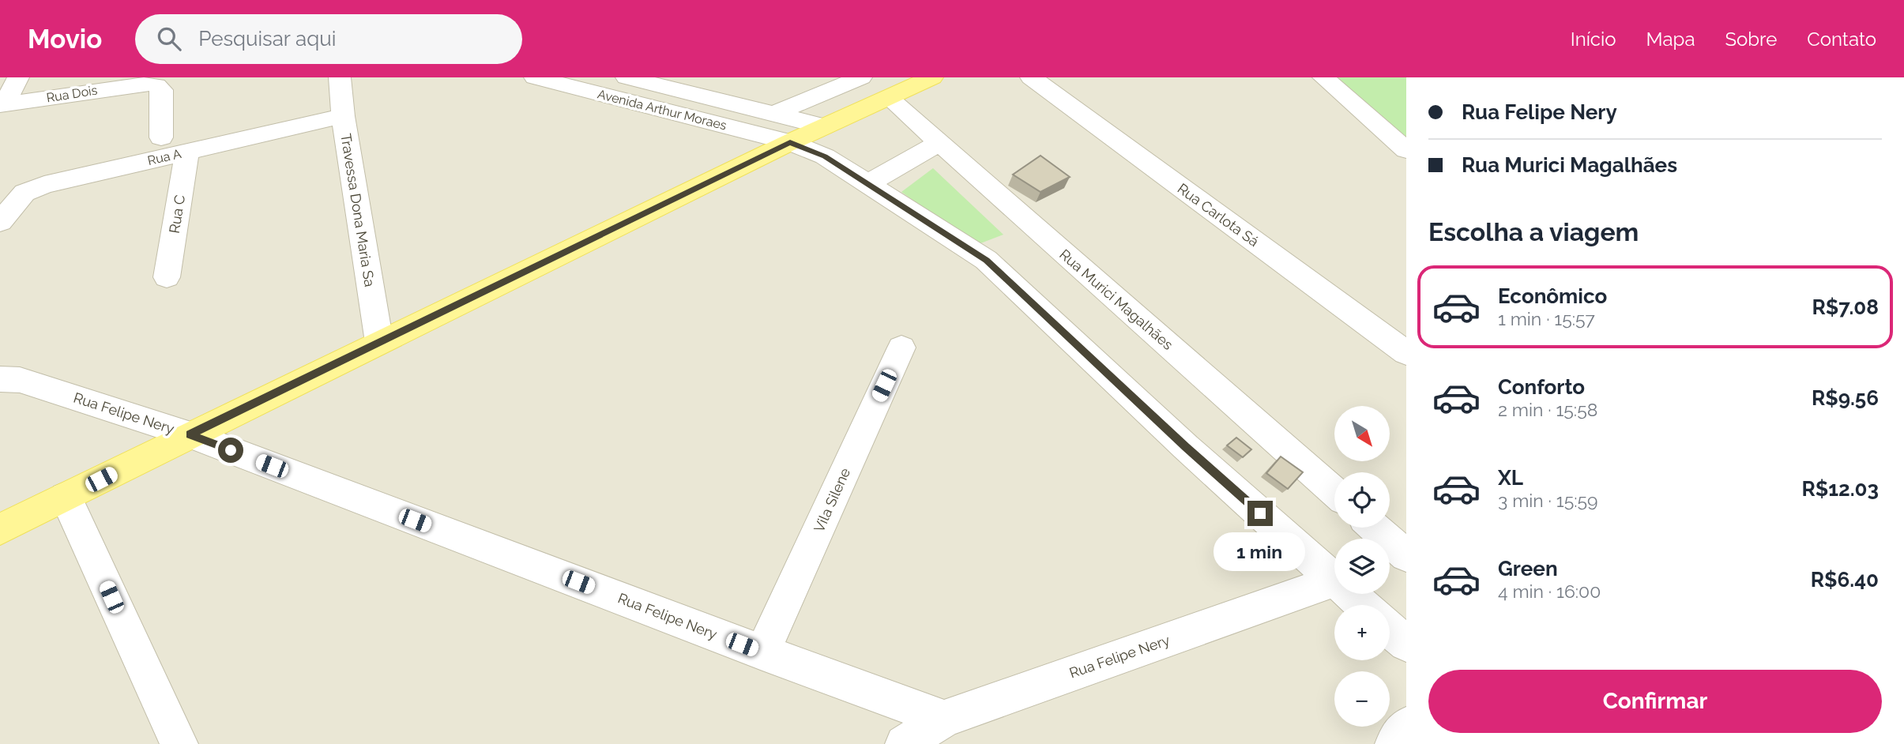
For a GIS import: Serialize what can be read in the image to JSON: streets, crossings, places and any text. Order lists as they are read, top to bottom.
{
  "streets": {
    "street": [
      "Rua Dois",
      "Avenida Arthur Moraes",
      "Rua A",
      "Travessa Dona Maria Sa",
      "Rua C",
      "Rua Carlota Sá",
      "Rua Murici Magalhães",
      "Rua Felipe Nery",
      "Vila Silene"
    ]
  },
  "crossings": [
    ["Rua A", "Travessa Dona Maria Sa"],
    ["Rua A", "Rua C"],
    ["Rua Felipe Nery", "Vila Silene"]
  ],
  "north": "bottom right",
  "page": {
    "header": "Movio",
    "search": "Pesquisar aqui",
    "nav": [
      "Início",
      "Mapa",
      "Sobre",
      "Contato"
    ],
    "banner": ["Rua Felipe Nery", "Rua Murici Magalhães"],
    "heading": "Escolha a viagem",
    "list": [
      {
        "name": "Econômico",
        "note": "1 min · 15:57",
        "value": "R$7.08"
      },
      {
        "name": "Conforto",
        "note": "2 min · 15:58",
        "value": "R$9.56"
      },
      {
        "name": "XL",
        "note": "3 min · 15:59",
        "value": "R$12.03"
      },
      {
        "name": "Green",
        "note": "4 min · 16:00",
        "value": "R$6.40"
      }
    ],
    "map_buttons": ["+", "−"],
    "bubble": "1 min",
    "buttons": "Confirmar"
  }
}
